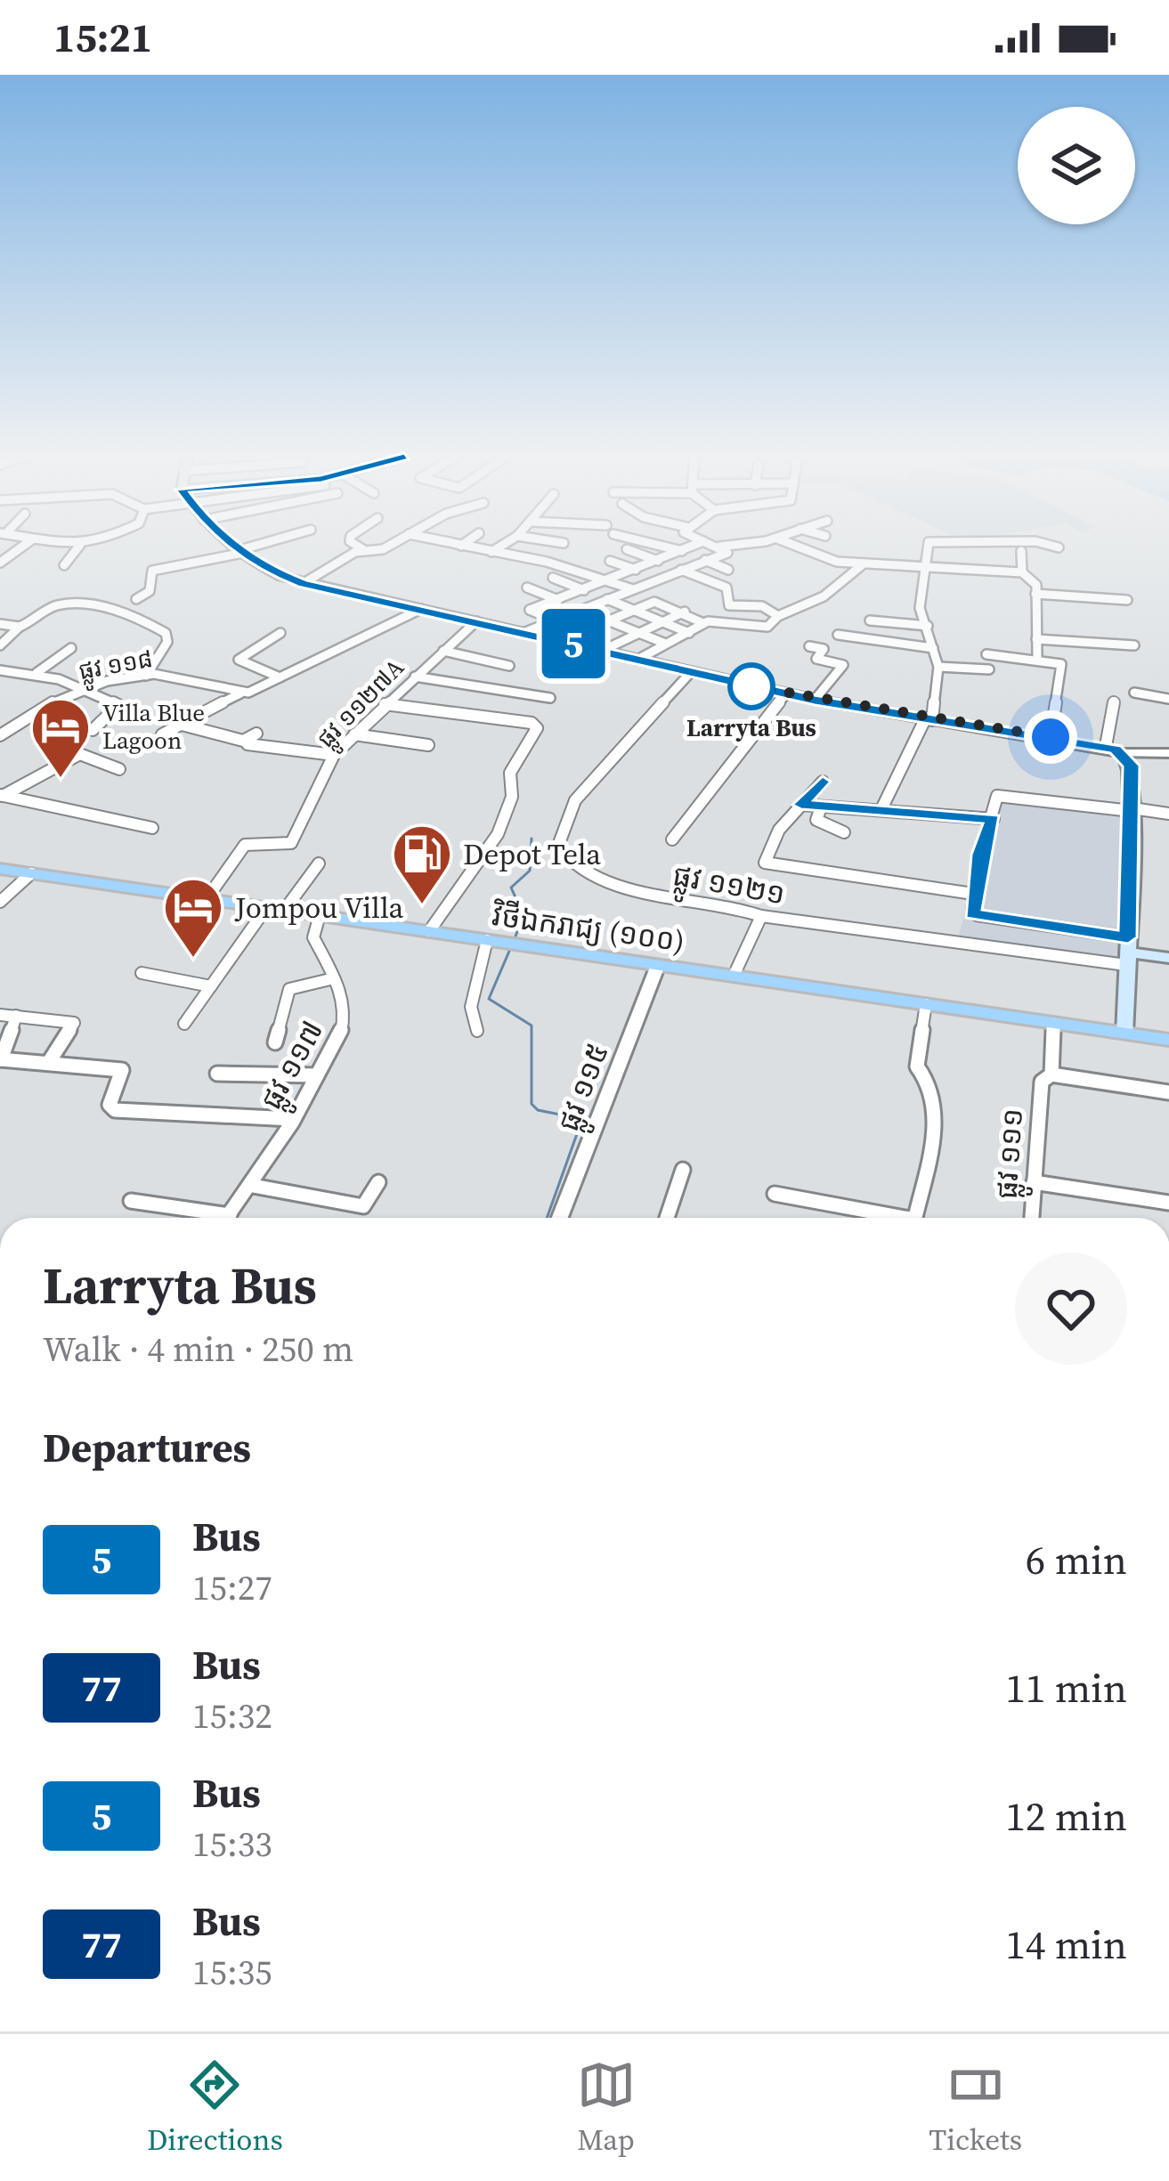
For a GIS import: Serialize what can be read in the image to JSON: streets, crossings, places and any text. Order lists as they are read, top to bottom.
{
  "streets": {
    "main road": ["វិថីឯករាជ្យ (១០០)"],
    "street": [
      "ផ្លូវ ១១៨",
      "ផ្លូវ ១១២៧A",
      "ផ្លូវ ១១២១",
      "ផ្លូវ ១១៧",
      "ផ្លូវ ១១៥",
      "ផ្លូវ ១១១"
    ]
  },
  "crossings": [
    ["វិថីឯករាជ្យ (១០០)", "ផ្លូវ ១១៧"],
    ["វិថីឯករាជ្យ (១០០)", "ផ្លូវ ១១៥"],
    ["វិថីឯករាជ្យ (១០០)", "ផ្លូវ ១១១"]
  ],
  "places": {
    "other": ["Larryta Bus"],
    "hotel": ["Villa Blue Lagoon", "Jompou Villa"],
    "fuel station": ["Depot Tela"]
  },
  "lines": ["bus line 5"],
  "page": {
    "status": "15:21",
    "on_map": "5",
    "heading": [
      ["Larryta Bus", "Walk · 4 min · 250 m"],
      "Departures"
    ],
    "list": [
      {
        "mark": "5",
        "name": "Bus",
        "note": "15:27",
        "value": "6 min"
      },
      {
        "mark": "77",
        "name": "Bus",
        "note": "15:32",
        "value": "11 min"
      },
      {
        "mark": "5",
        "name": "Bus",
        "note": "15:33",
        "value": "12 min"
      },
      {
        "mark": "77",
        "name": "Bus",
        "note": "15:35",
        "value": "14 min"
      }
    ],
    "tabs": ["Directions", "Map", "Tickets"]
  }
}
